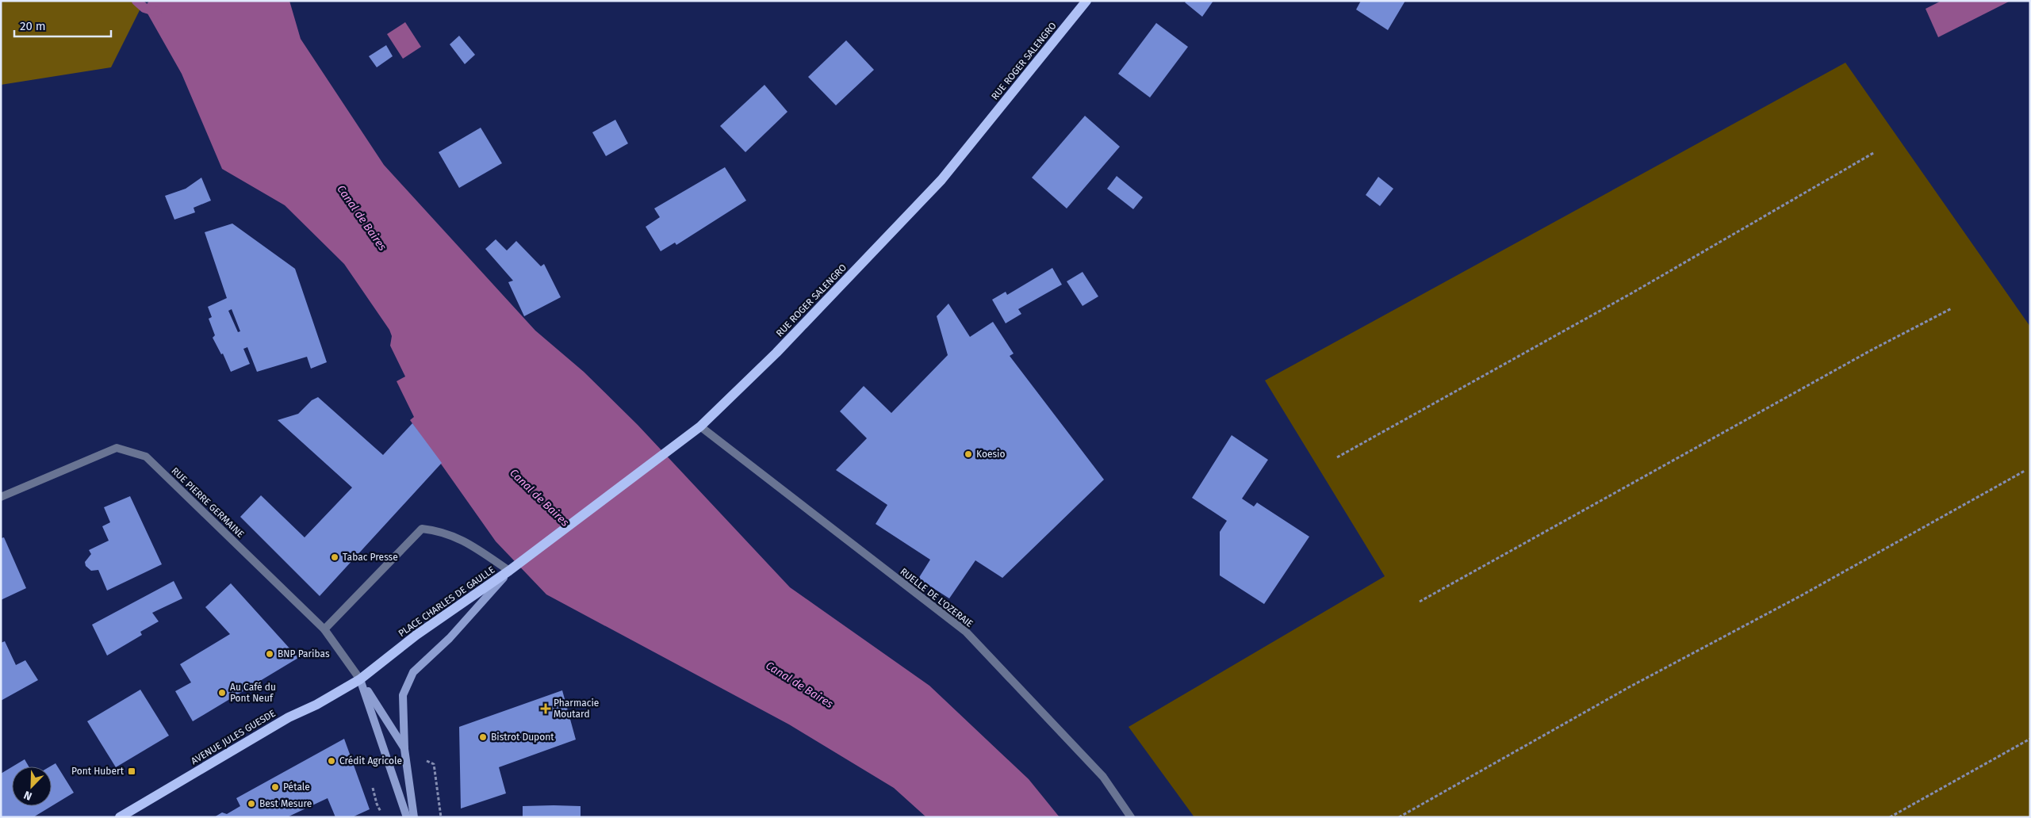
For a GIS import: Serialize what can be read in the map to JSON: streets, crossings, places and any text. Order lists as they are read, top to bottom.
{
  "streets": {
    "main road": ["RUE ROGER SALENGRO", "PLACE CHARLES DE GAULLE", "AVENUE JULES GUESDE"],
    "street": ["RUE PIERRE GERMAINE", "RUELLE DE L'OZERAIE"]
  },
  "crossings": [
    ["RUE ROGER SALENGRO", "RUELLE DE L'OZERAIE"],
    ["RUE ROGER SALENGRO", "PLACE CHARLES DE GAULLE"],
    ["RUE PIERRE GERMAINE", "PLACE CHARLES DE GAULLE"],
    ["RUE PIERRE GERMAINE", "AVENUE JULES GUESDE"],
    ["PLACE CHARLES DE GAULLE", "AVENUE JULES GUESDE"]
  ],
  "water": ["Canal de Baires"],
  "places": {
    "other": [
      "Koesio",
      "Tabac Presse",
      "BNP Paribas",
      "Au Café du Pont Neuf",
      "Bistrot Dupont",
      "Crédit Agricole",
      "Pétale",
      "Best Mesure"
    ],
    "health": ["Pharmacie Moutard"],
    "transit": ["Pont Hubert"]
  },
  "scale_bar": "20 m",
  "north": "bottom left"
}
